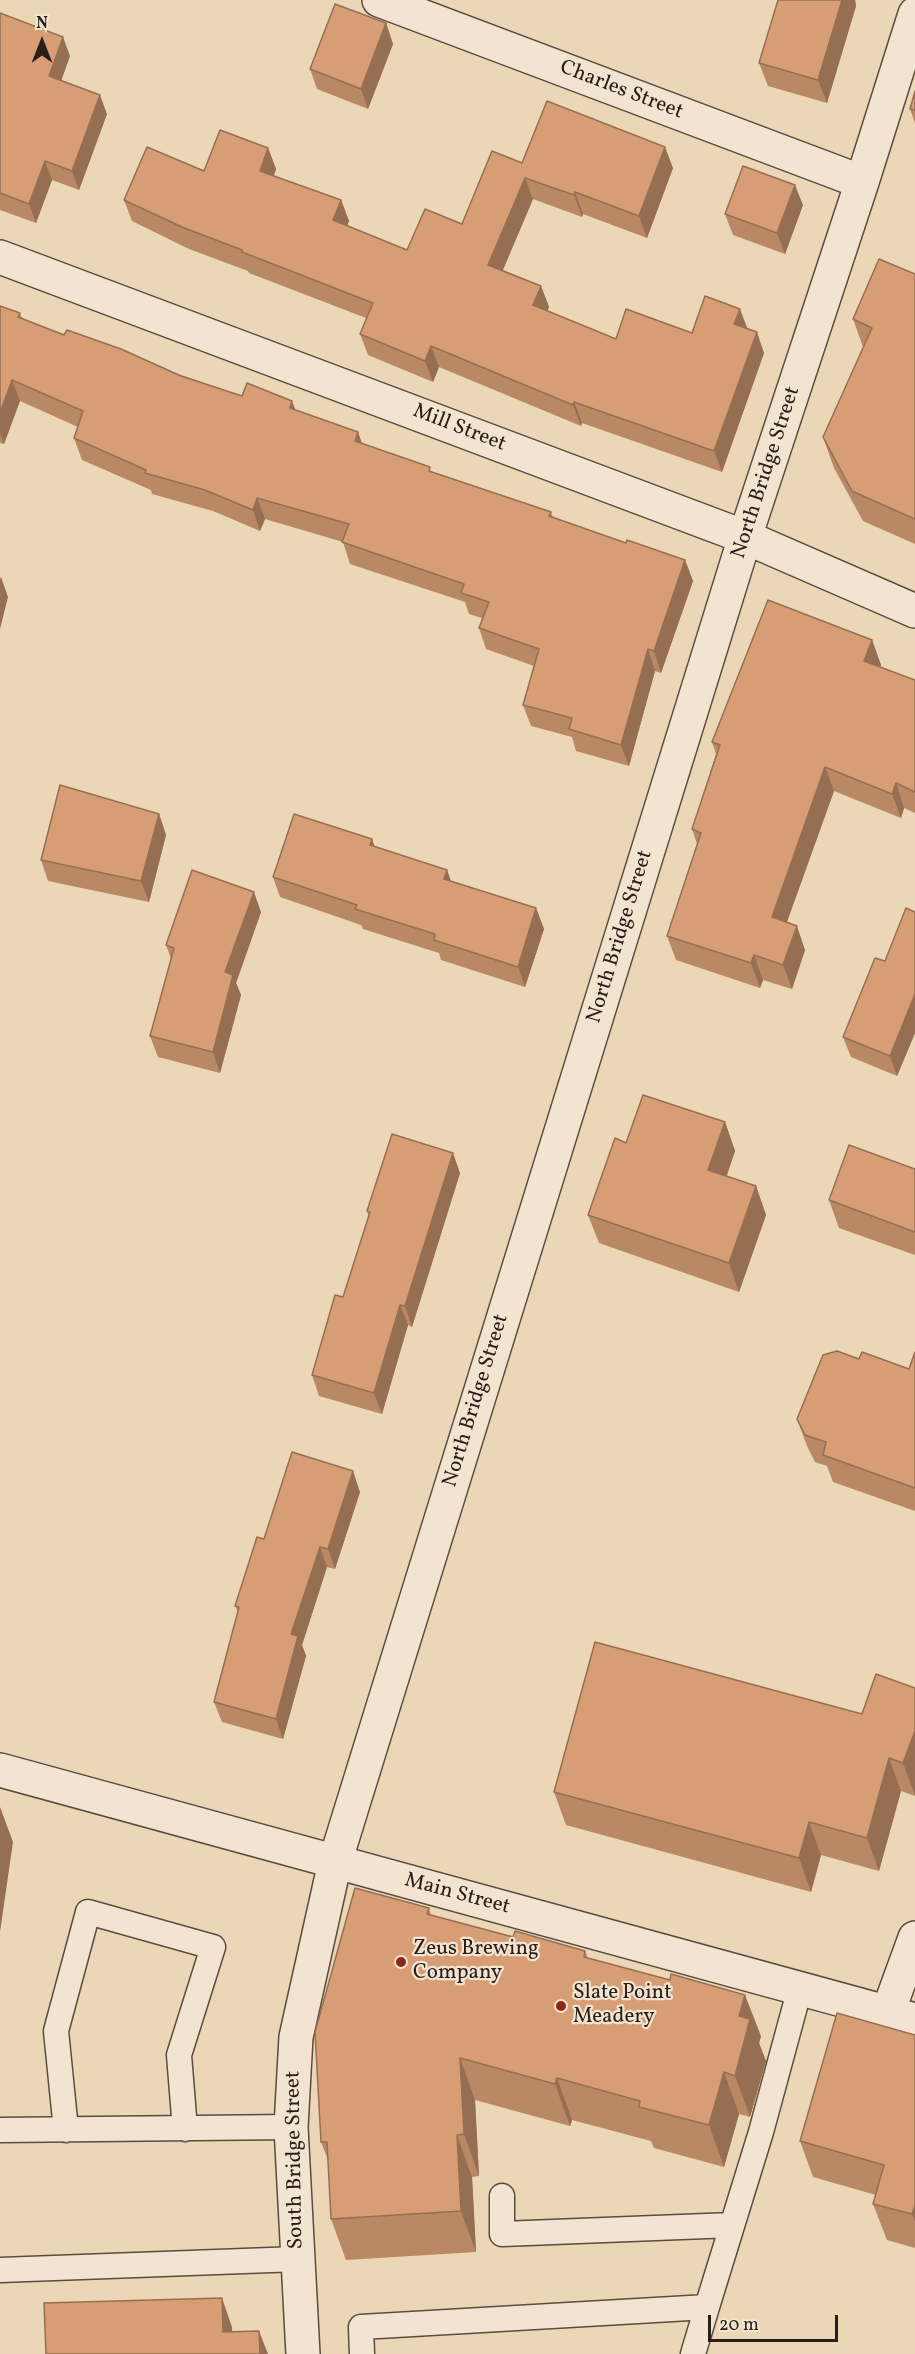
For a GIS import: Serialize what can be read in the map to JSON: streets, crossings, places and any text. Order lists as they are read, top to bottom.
{
  "streets": {
    "street": [
      "Charles Street",
      "Mill Street",
      "North Bridge Street",
      "Main Street",
      "South Bridge Street"
    ]
  },
  "crossings": [
    ["Charles Street", "North Bridge Street"],
    ["Mill Street", "North Bridge Street"],
    ["North Bridge Street", "Main Street"],
    ["North Bridge Street", "South Bridge Street"],
    ["Main Street", "South Bridge Street"]
  ],
  "places": ["Zeus Brewing Company", "Slate Point Meadery"],
  "scale_bar": "20 m",
  "north": "top"
}
